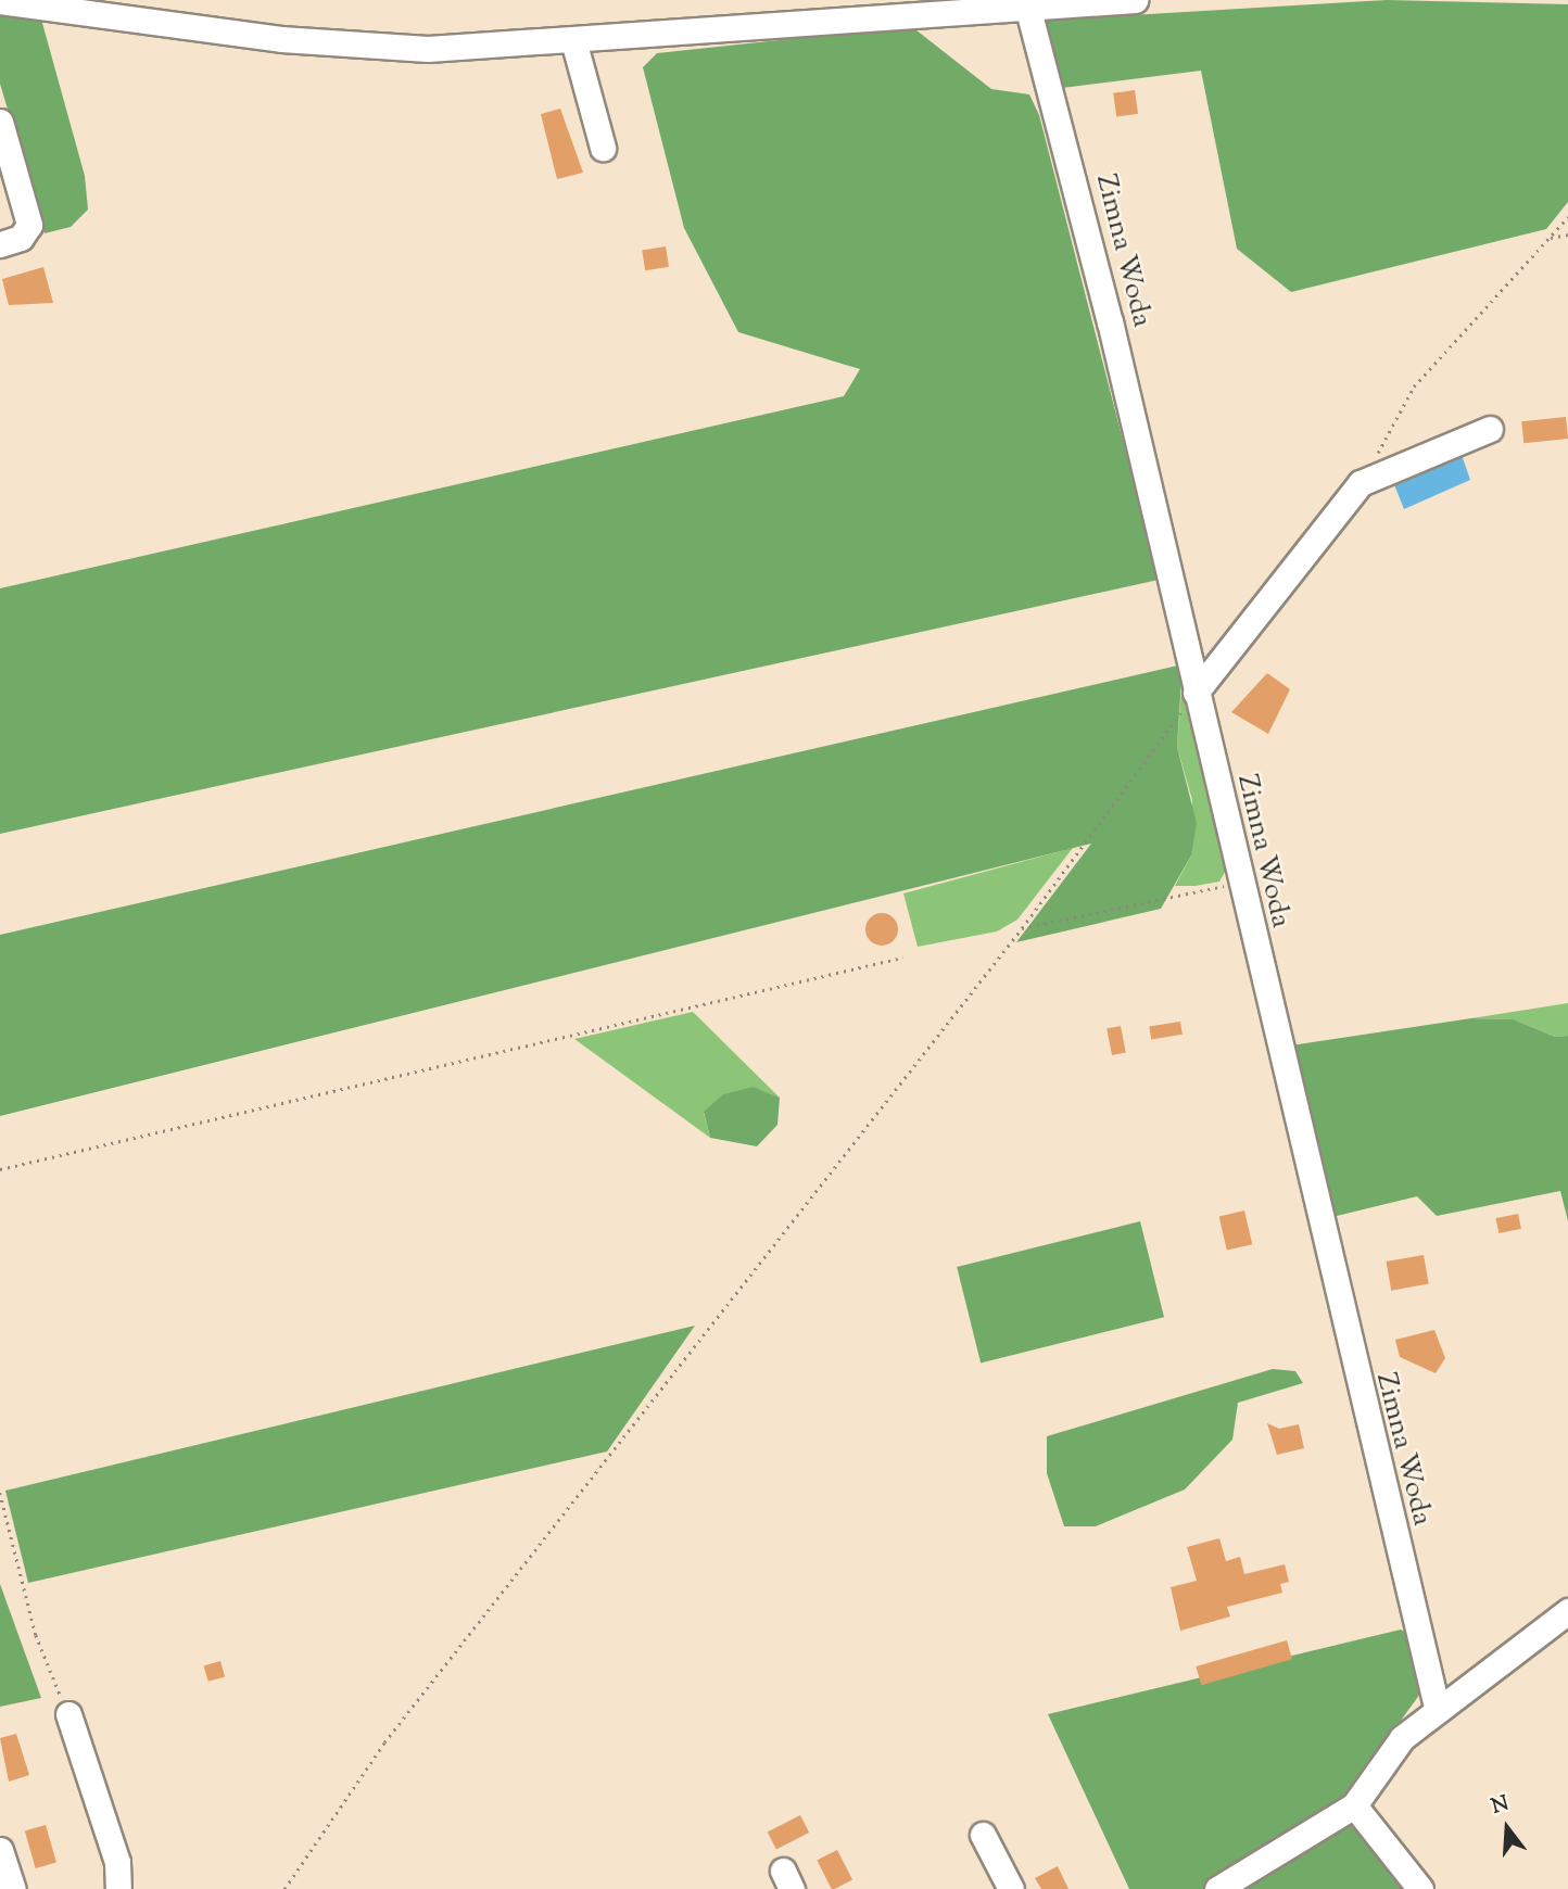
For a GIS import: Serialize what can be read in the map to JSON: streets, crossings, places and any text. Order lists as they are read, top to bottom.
{
  "streets": {
    "street": ["Zimna Woda"]
  },
  "north": "top"
}
